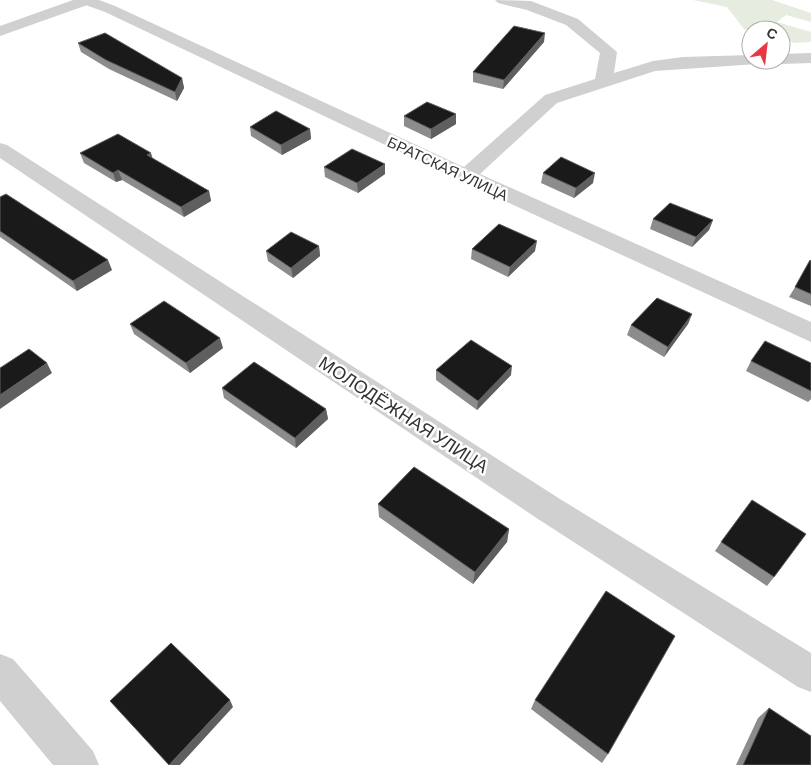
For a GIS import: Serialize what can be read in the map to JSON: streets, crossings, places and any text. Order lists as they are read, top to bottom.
{
  "streets": {
    "street": ["БРАТСКАЯ УЛИЦА", "МОЛОДЁЖНАЯ УЛИЦА"]
  },
  "north": "top right"
}
